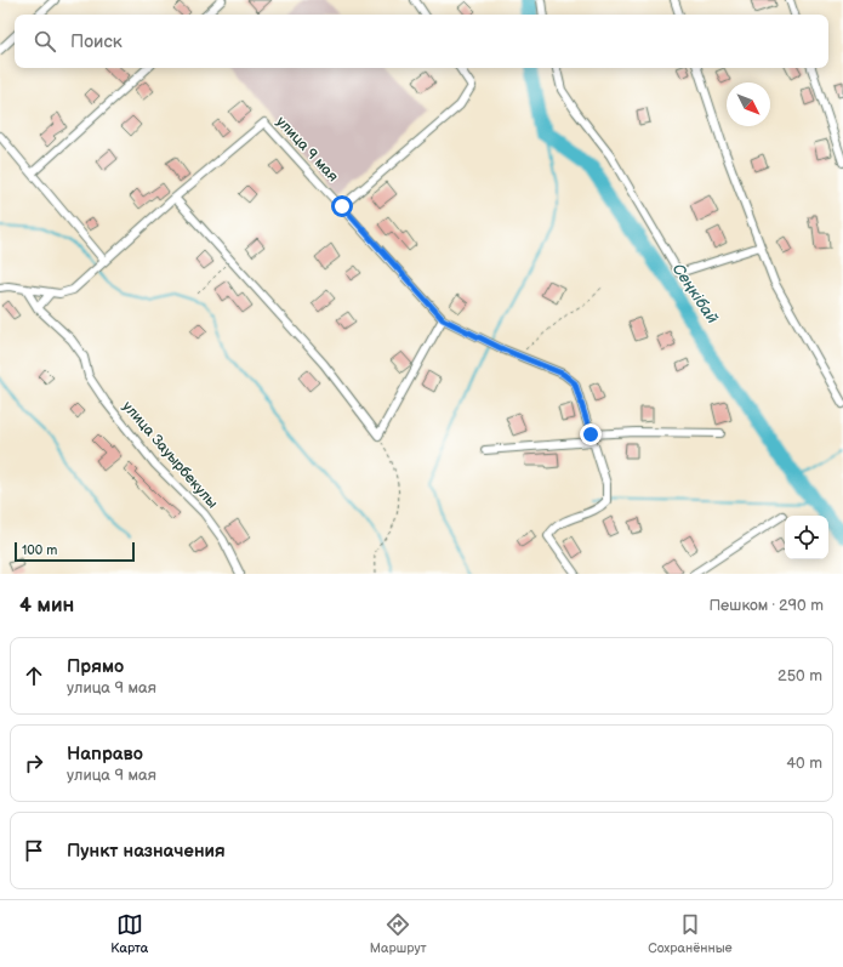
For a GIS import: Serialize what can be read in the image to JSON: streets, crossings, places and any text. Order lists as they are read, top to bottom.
{
  "streets": {
    "street": ["улица 9 мая", "улица Зауырбекулы"]
  },
  "water": ["Сеңкібай"],
  "scale_bar": "100 m",
  "north": "bottom right",
  "page": {
    "search": "Поиск",
    "scale": "100 m",
    "heading": ["4 мин", "Пешком · 290 m"],
    "list": [
      ["Прямо", "улица 9 мая", "250 m"],
      ["Направо", "улица 9 мая", "40 m"],
      "Пункт назначения"
    ],
    "nav": ["Карта", "Маршрут", "Сохранённые"]
  }
}
